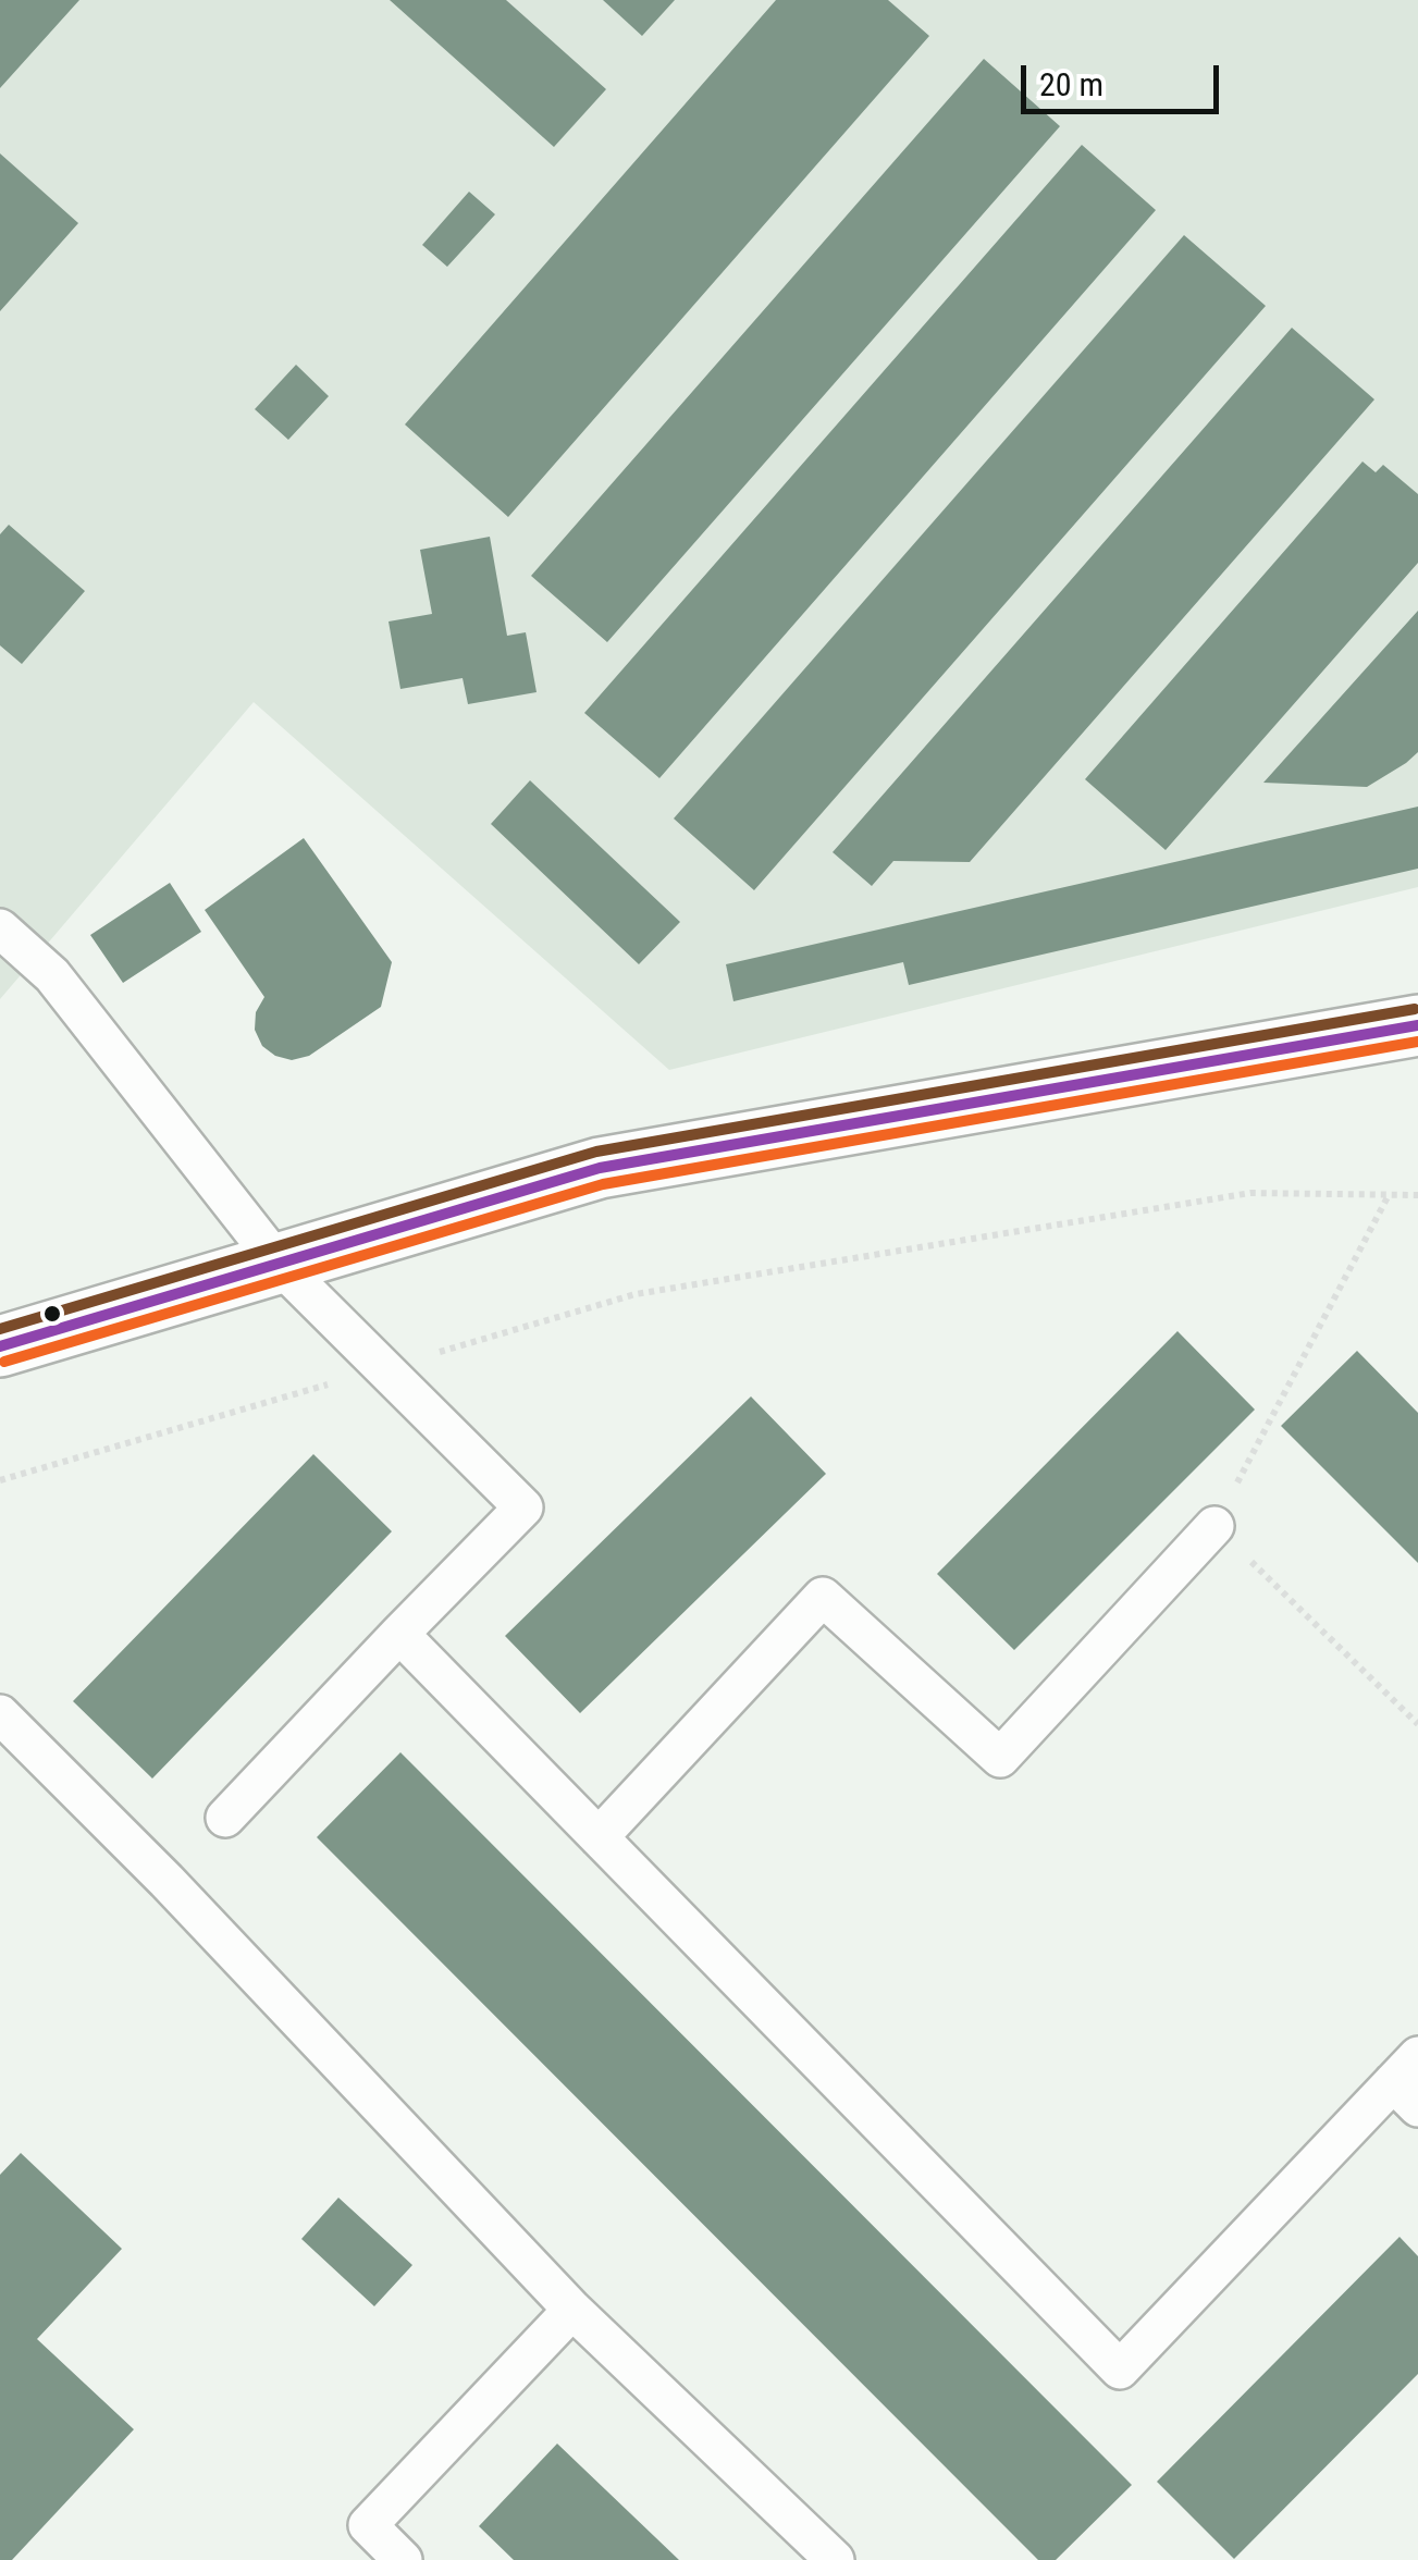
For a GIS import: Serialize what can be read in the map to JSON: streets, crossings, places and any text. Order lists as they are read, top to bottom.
{
  "scale_bar": "20 m"
}
